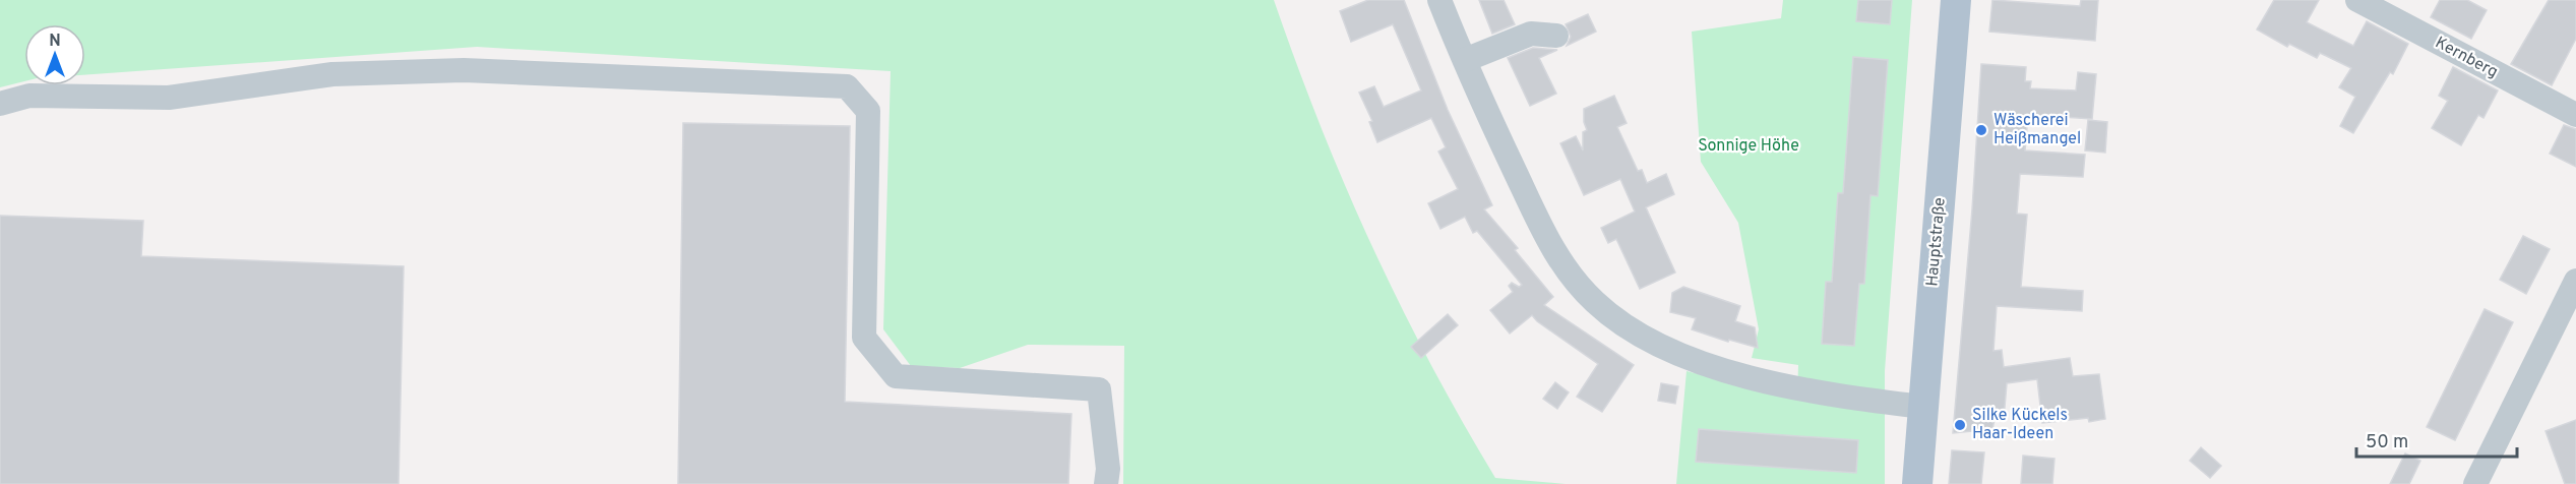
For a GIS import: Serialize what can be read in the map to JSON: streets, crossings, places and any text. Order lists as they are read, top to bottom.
{
  "streets": {
    "main road": ["Hauptstraße"],
    "street": ["Kernberg"]
  },
  "parks": ["Sonnige Höhe"],
  "places": ["Wäscherei Heißmangel", "Silke Kückels Haar-Ideen"],
  "scale_bar": "50 m",
  "north": "top"
}
